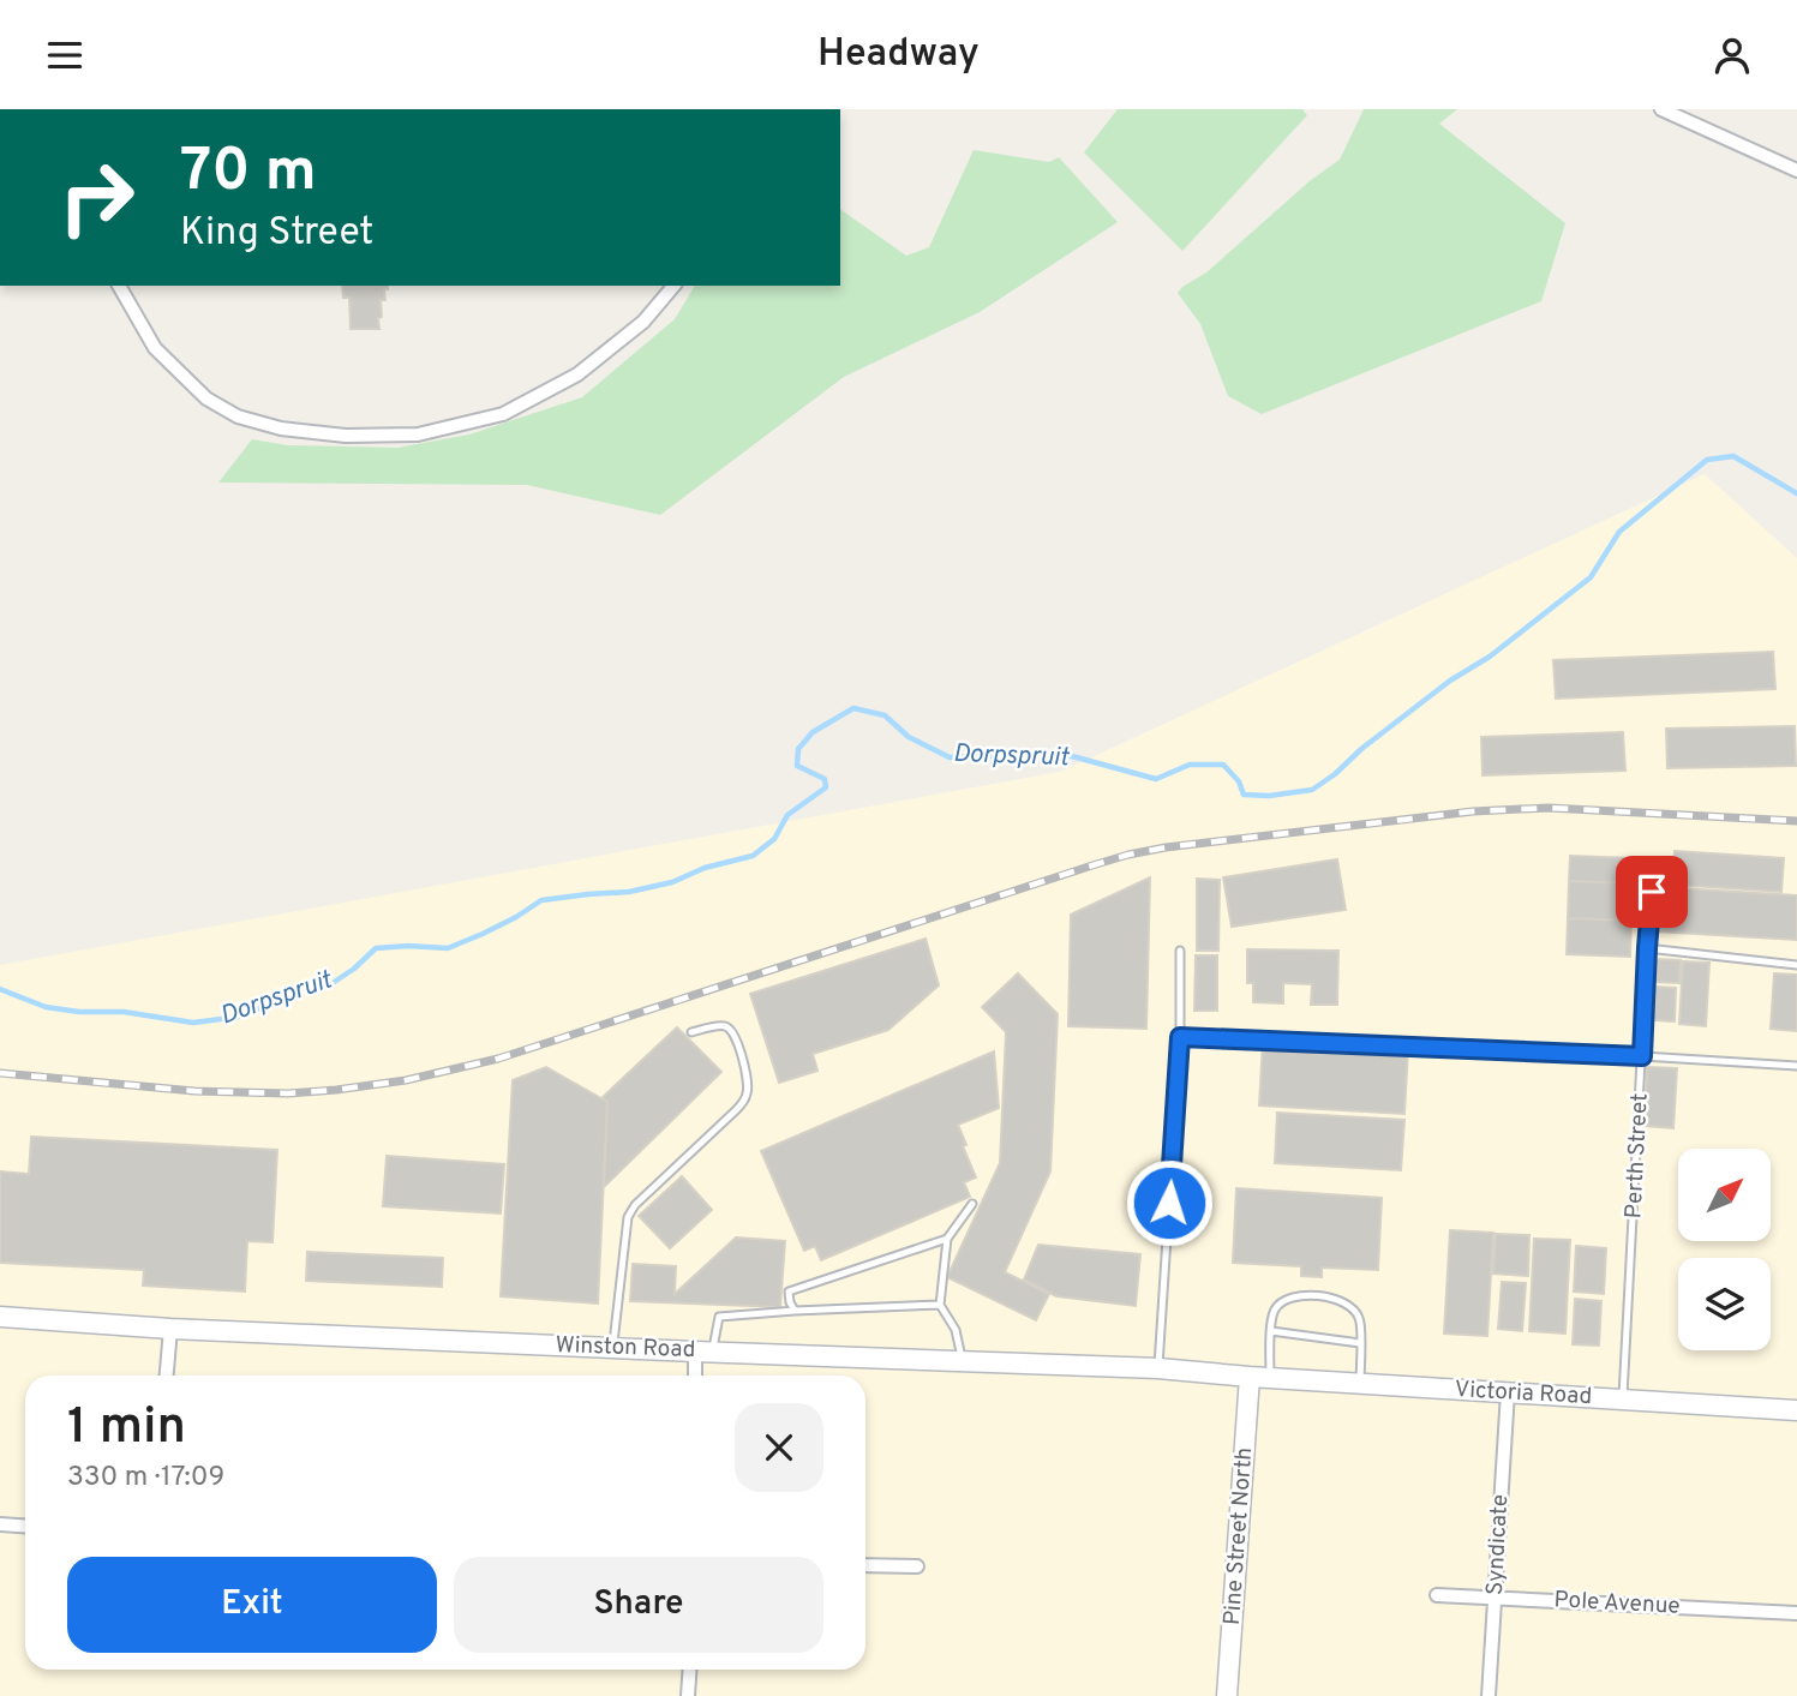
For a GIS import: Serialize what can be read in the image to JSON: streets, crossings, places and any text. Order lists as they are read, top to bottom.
{
  "streets": {
    "street": [
      "Winston Road",
      "Victoria Road",
      "Pine Street North",
      "Syndicate",
      "Pole Avenue"
    ],
    "lane": ["Perth Street"]
  },
  "crossings": [
    ["Perth Street", "Victoria Road"],
    ["Winston Road", "Victoria Road"],
    ["Winston Road", "Pine Street North"],
    ["Victoria Road", "Pine Street North"],
    ["Victoria Road", "Syndicate"],
    ["Syndicate", "Pole Avenue"]
  ],
  "water": ["Dorpspruit"],
  "north": "top right",
  "page": {
    "header": "Headway",
    "turn": ["70 m", "King Street"],
    "heading": ["1 min", "330 m · 17:09"],
    "buttons": ["Exit", "Share"]
  }
}
